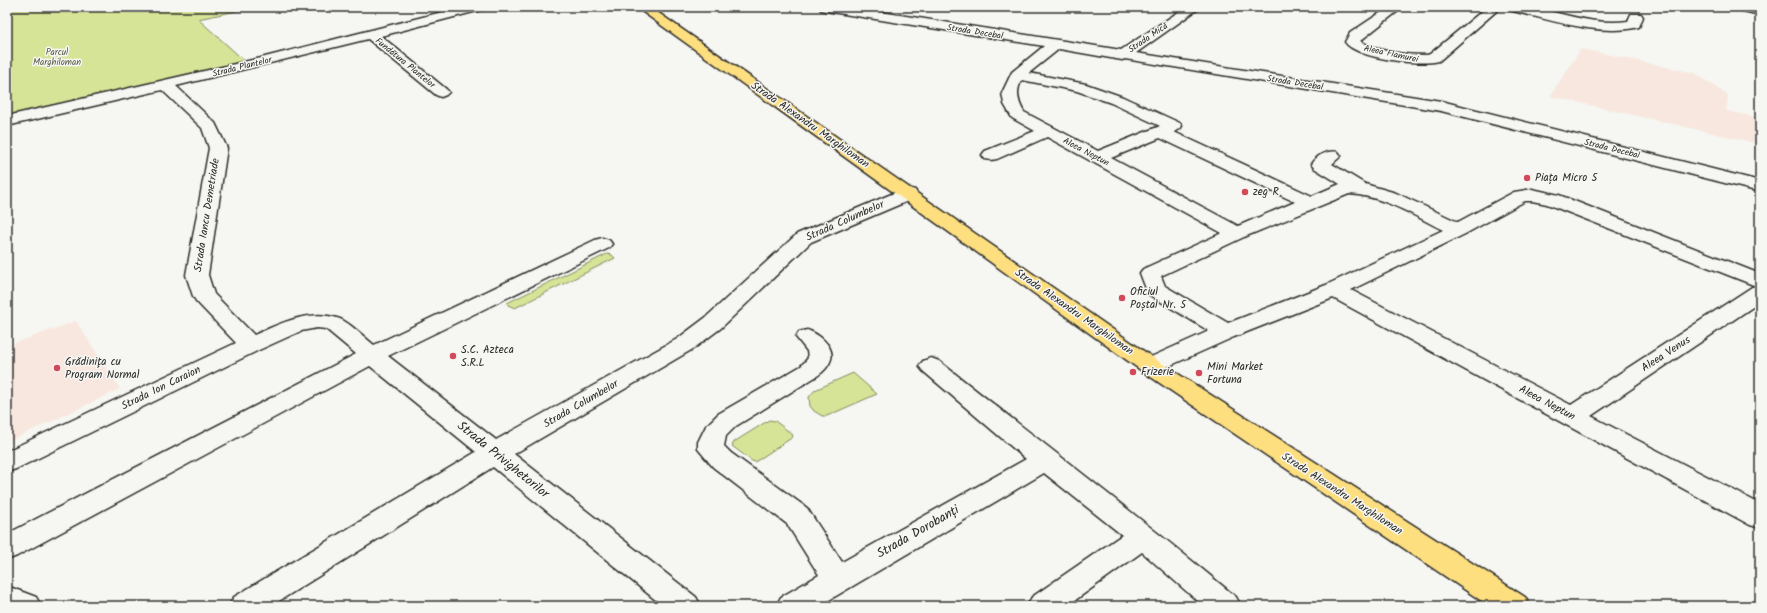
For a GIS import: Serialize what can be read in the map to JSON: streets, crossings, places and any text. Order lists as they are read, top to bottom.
{
  "streets": {
    "main road": ["Strada Alexandru Marghiloman"],
    "street": [
      "Strada Decebal",
      "Strada Mică",
      "Aleea Flamurei",
      "Fundătura Plantelor",
      "Strada Plantelor",
      "Aleea Neptun",
      "Strada Iancu Demetriade",
      "Strada Columbelor",
      "Aleea Venus",
      "Strada Ion Caraion",
      "Strada Privighetorilor",
      "Strada Dorobanți"
    ]
  },
  "crossings": [
    ["Strada Decebal", "Strada Mică"],
    ["Strada Decebal", "Aleea Neptun"],
    ["Fundătura Plantelor", "Strada Plantelor"],
    ["Strada Plantelor", "Strada Iancu Demetriade"],
    ["Strada Alexandru Marghiloman", "Strada Columbelor"],
    ["Aleea Neptun", "Aleea Venus"],
    ["Strada Iancu Demetriade", "Strada Ion Caraion"],
    ["Strada Columbelor", "Strada Privighetorilor"],
    ["Strada Ion Caraion", "Strada Privighetorilor"]
  ],
  "parks": ["Parcul Marghiloman"],
  "places": [
    "Piața Micro 5",
    "zeg R",
    "Oficiul Poștal Nr. 5",
    "S.C. Azteca S.R.L",
    "Grădiniţa cu Program Normal",
    "Frizerie",
    "Mini Market Fortuna"
  ]
}
